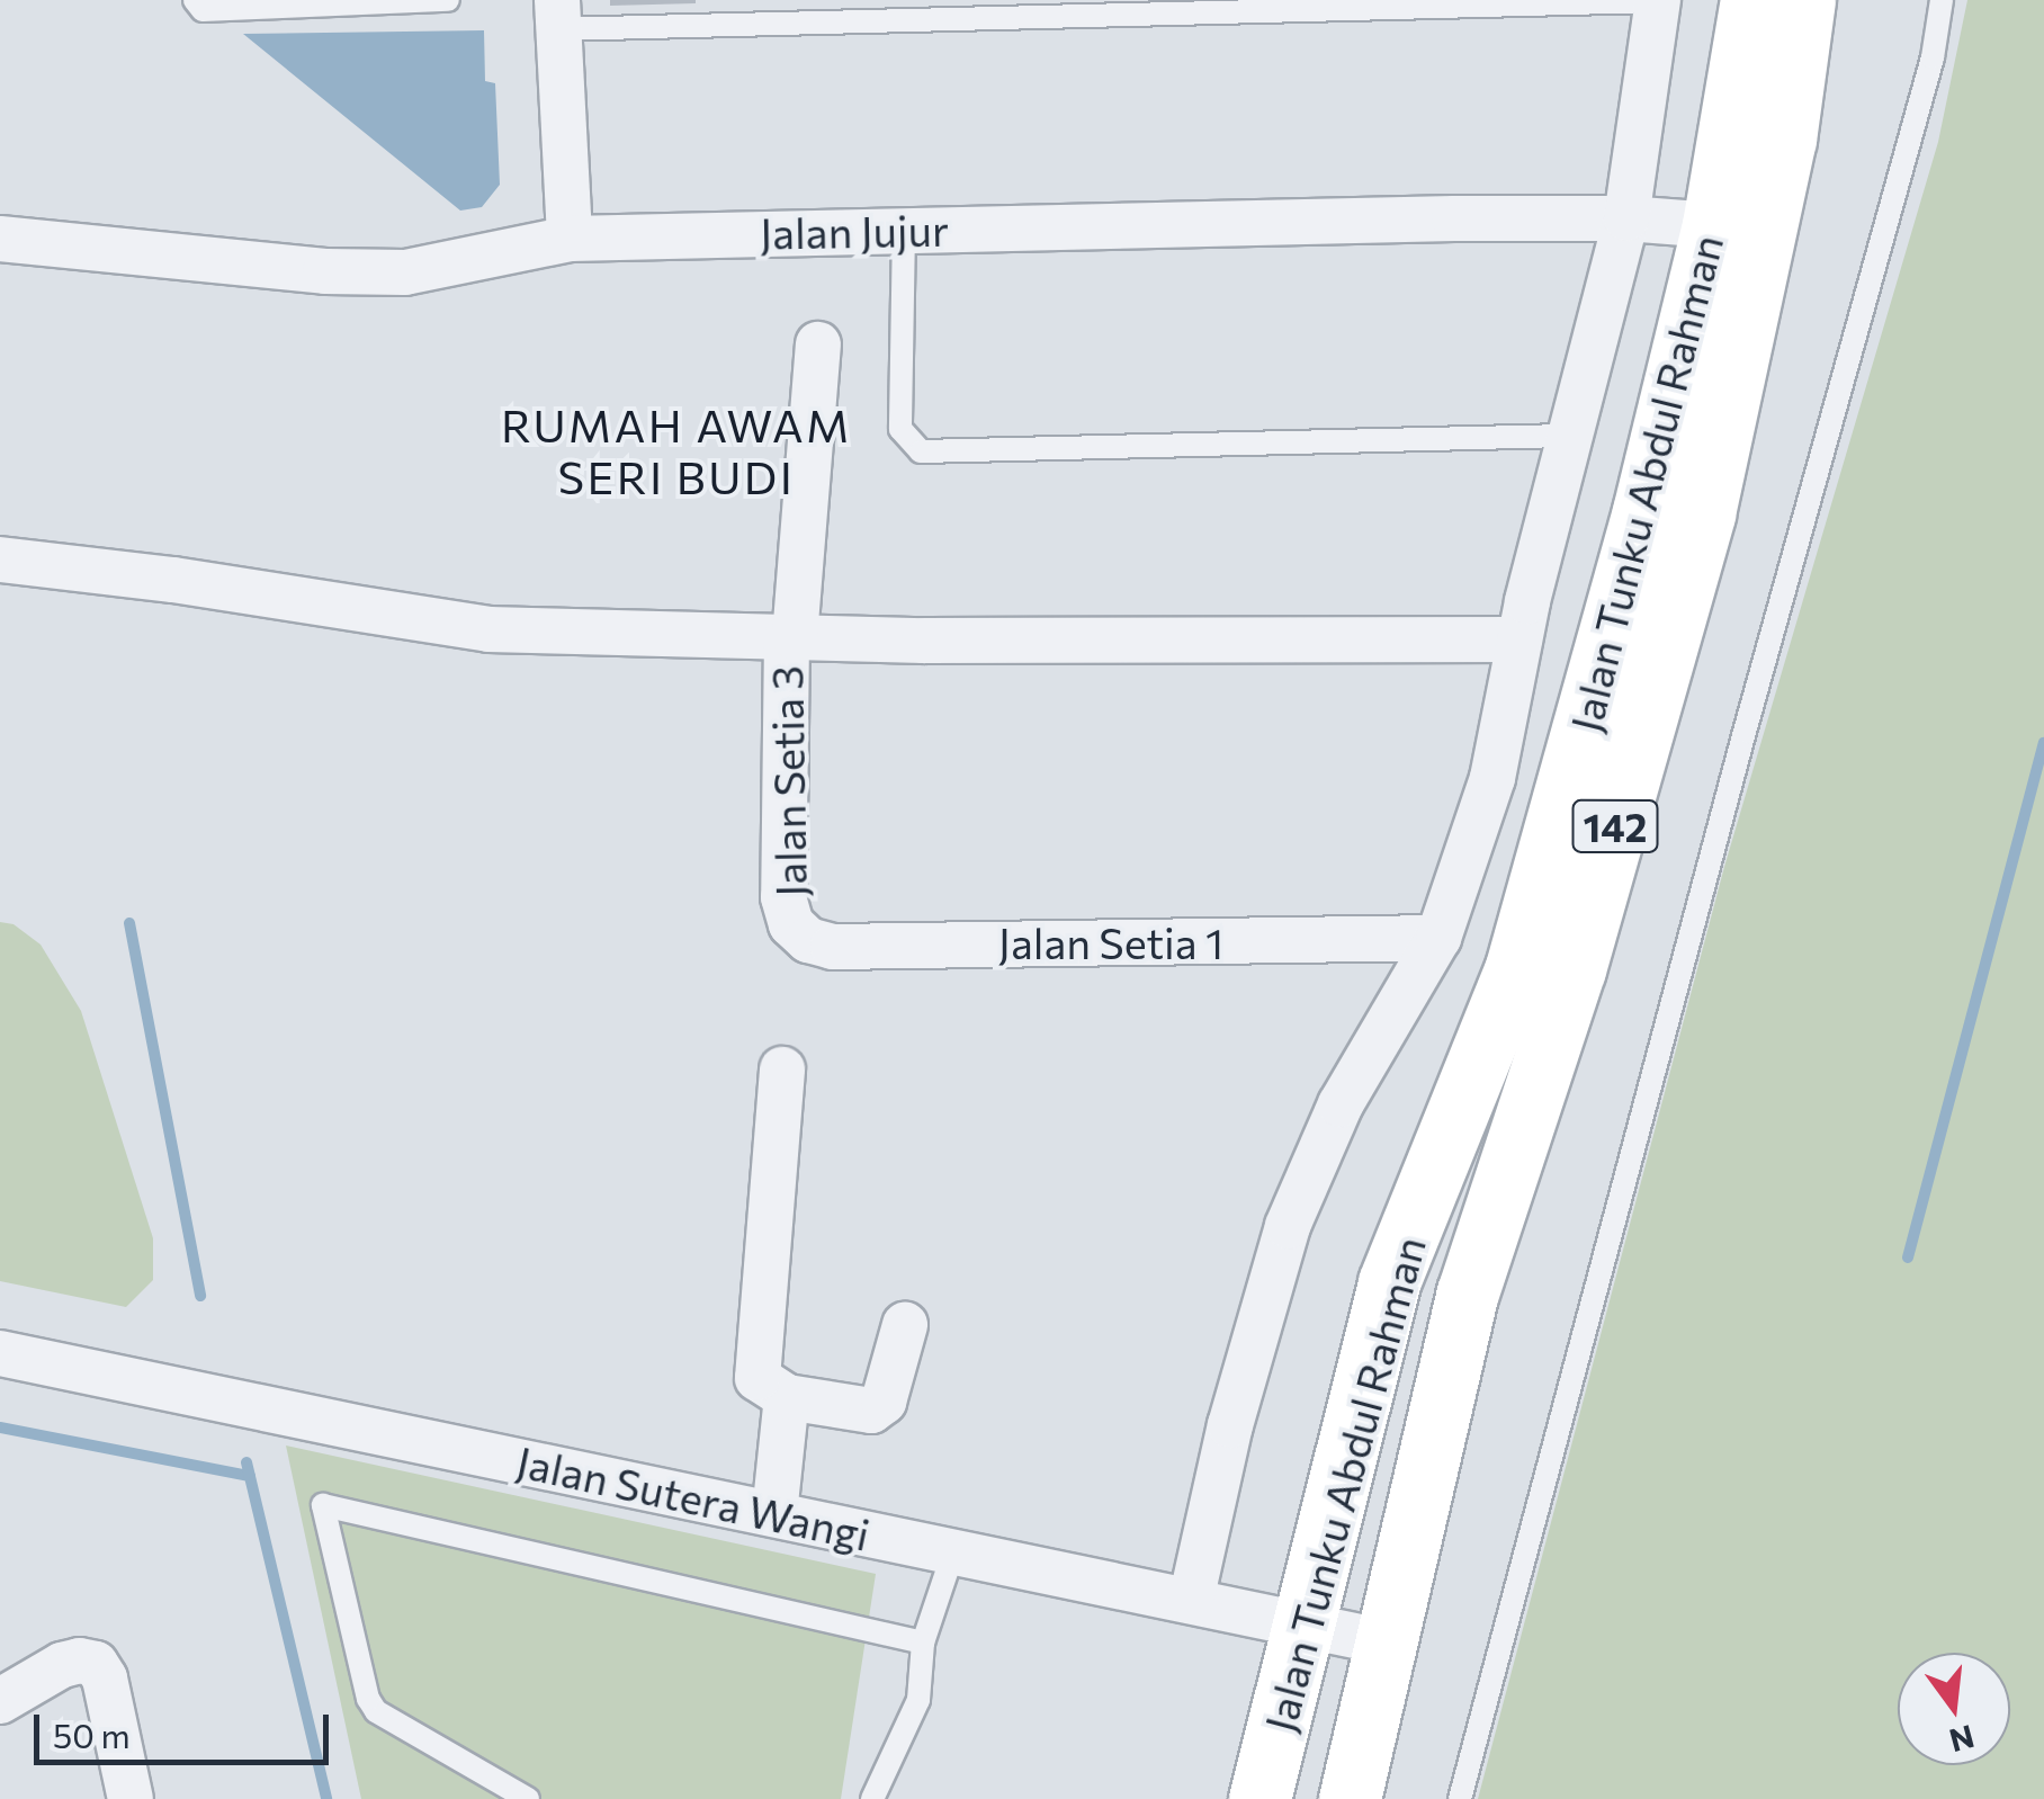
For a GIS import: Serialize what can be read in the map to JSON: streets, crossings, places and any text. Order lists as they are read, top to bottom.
{
  "streets": {
    "main road": ["Jalan Tunku Abdul Rahman", "142"],
    "street": [
      "Jalan Jujur",
      "Jalan Setia 3",
      "Jalan Setia 1",
      "Jalan Sutera Wangi"
    ]
  },
  "crossings": [
    ["Jalan Jujur", "Jalan Tunku Abdul Rahman"],
    ["Jalan Tunku Abdul Rahman", "Jalan Sutera Wangi"],
    ["Jalan Setia 3", "Jalan Setia 1"]
  ],
  "districts": ["RUMAH AWAM SERI BUDI"],
  "scale_bar": "50 m",
  "north": "bottom"
}
